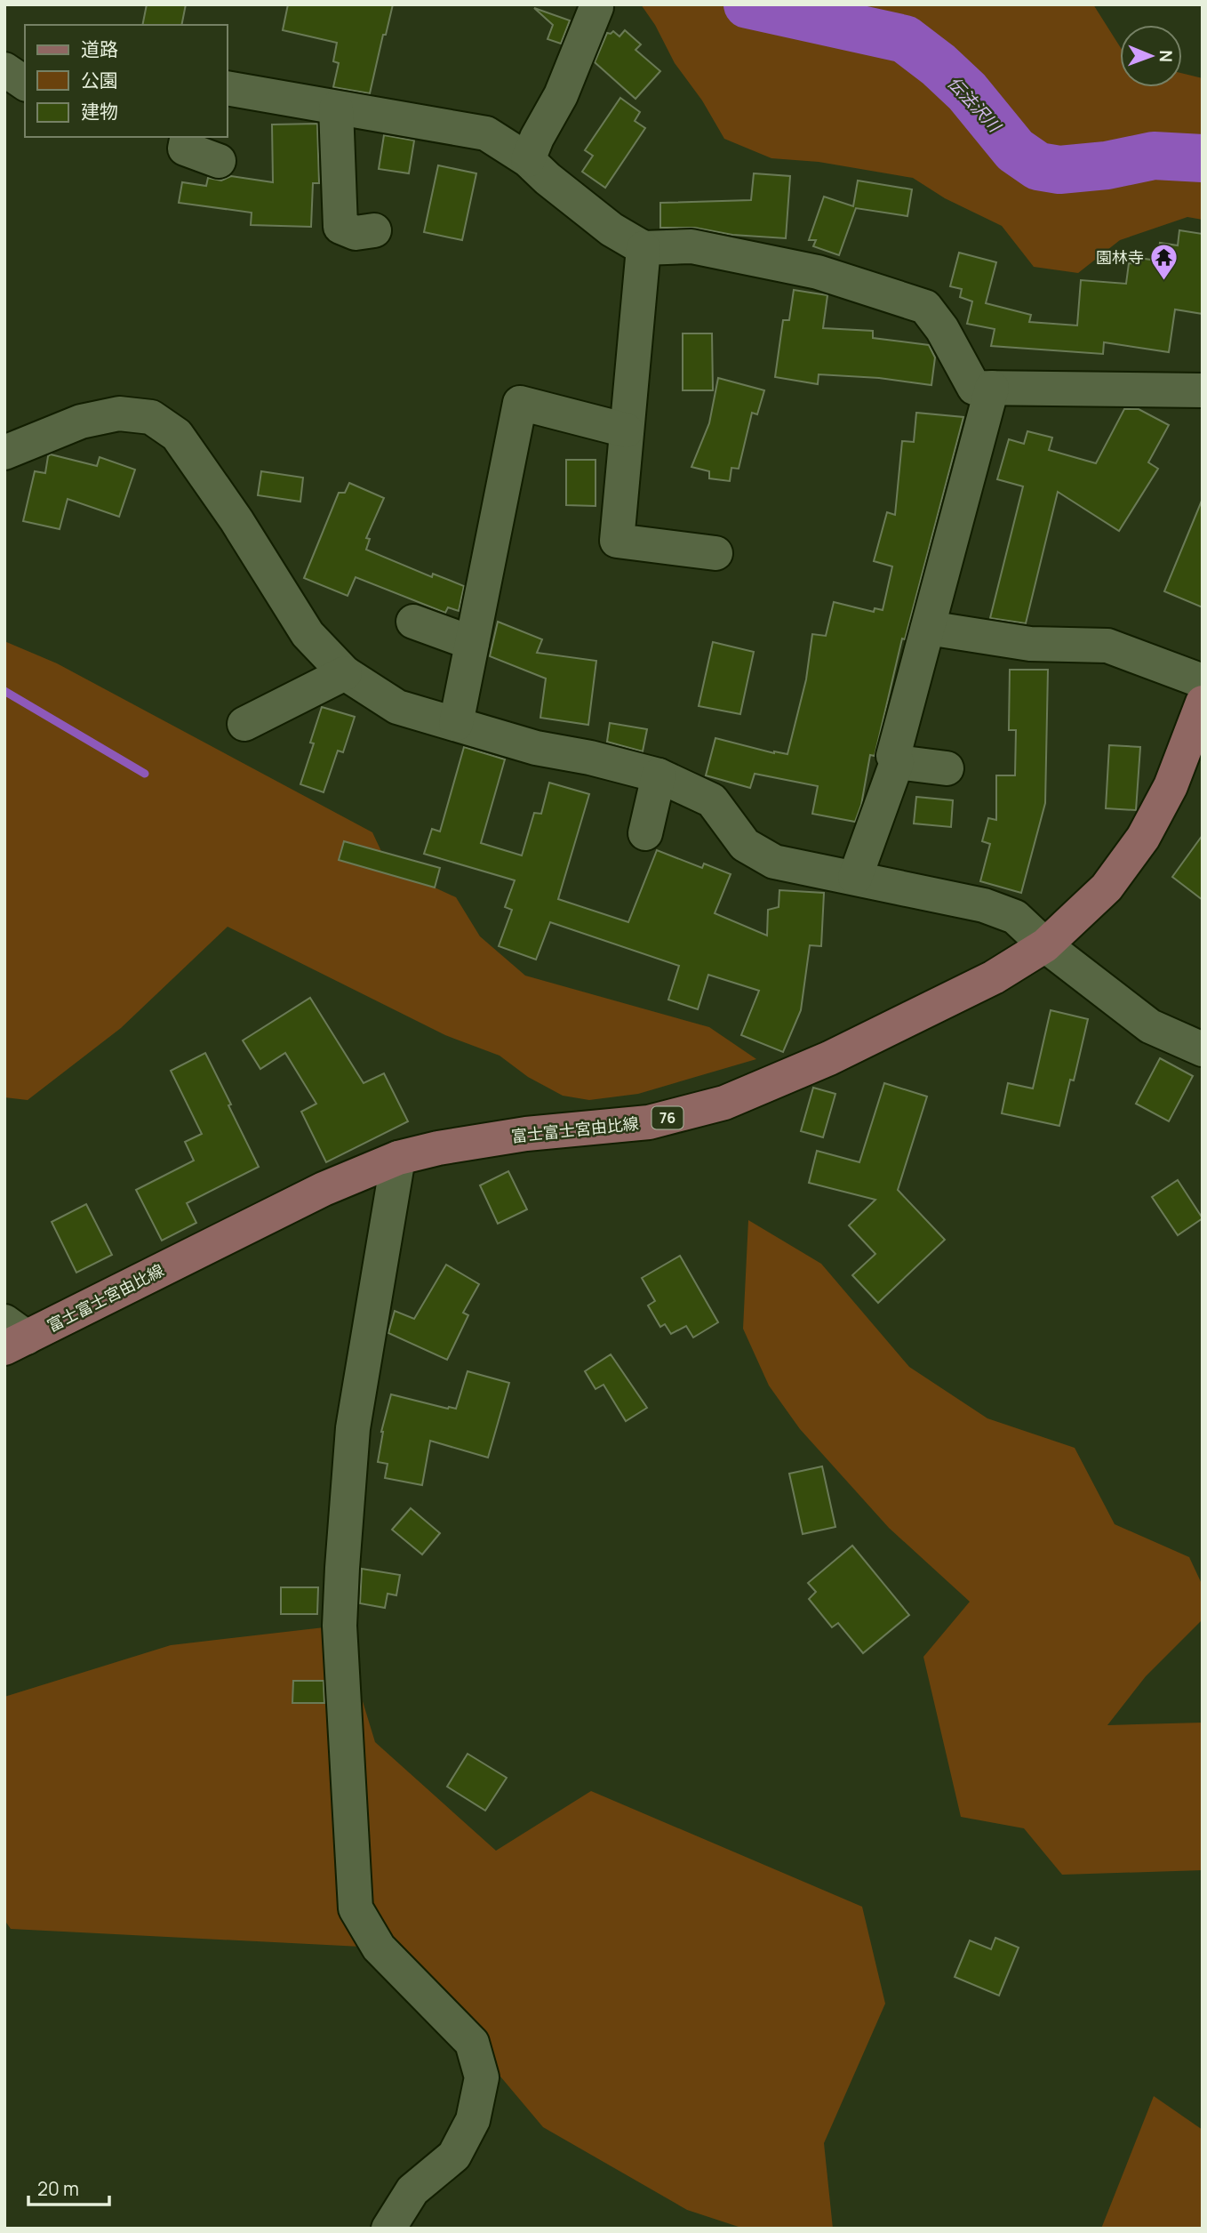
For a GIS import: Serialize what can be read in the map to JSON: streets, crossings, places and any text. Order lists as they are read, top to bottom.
{
  "streets": {
    "main road": ["76", "富士富士宮由比線"]
  },
  "water": ["伝法沢川"],
  "places": {
    "temple": ["園林寺"]
  },
  "legend": ["道路", "公園", "建物"],
  "scale_bar": "20 m",
  "north": "right"
}
